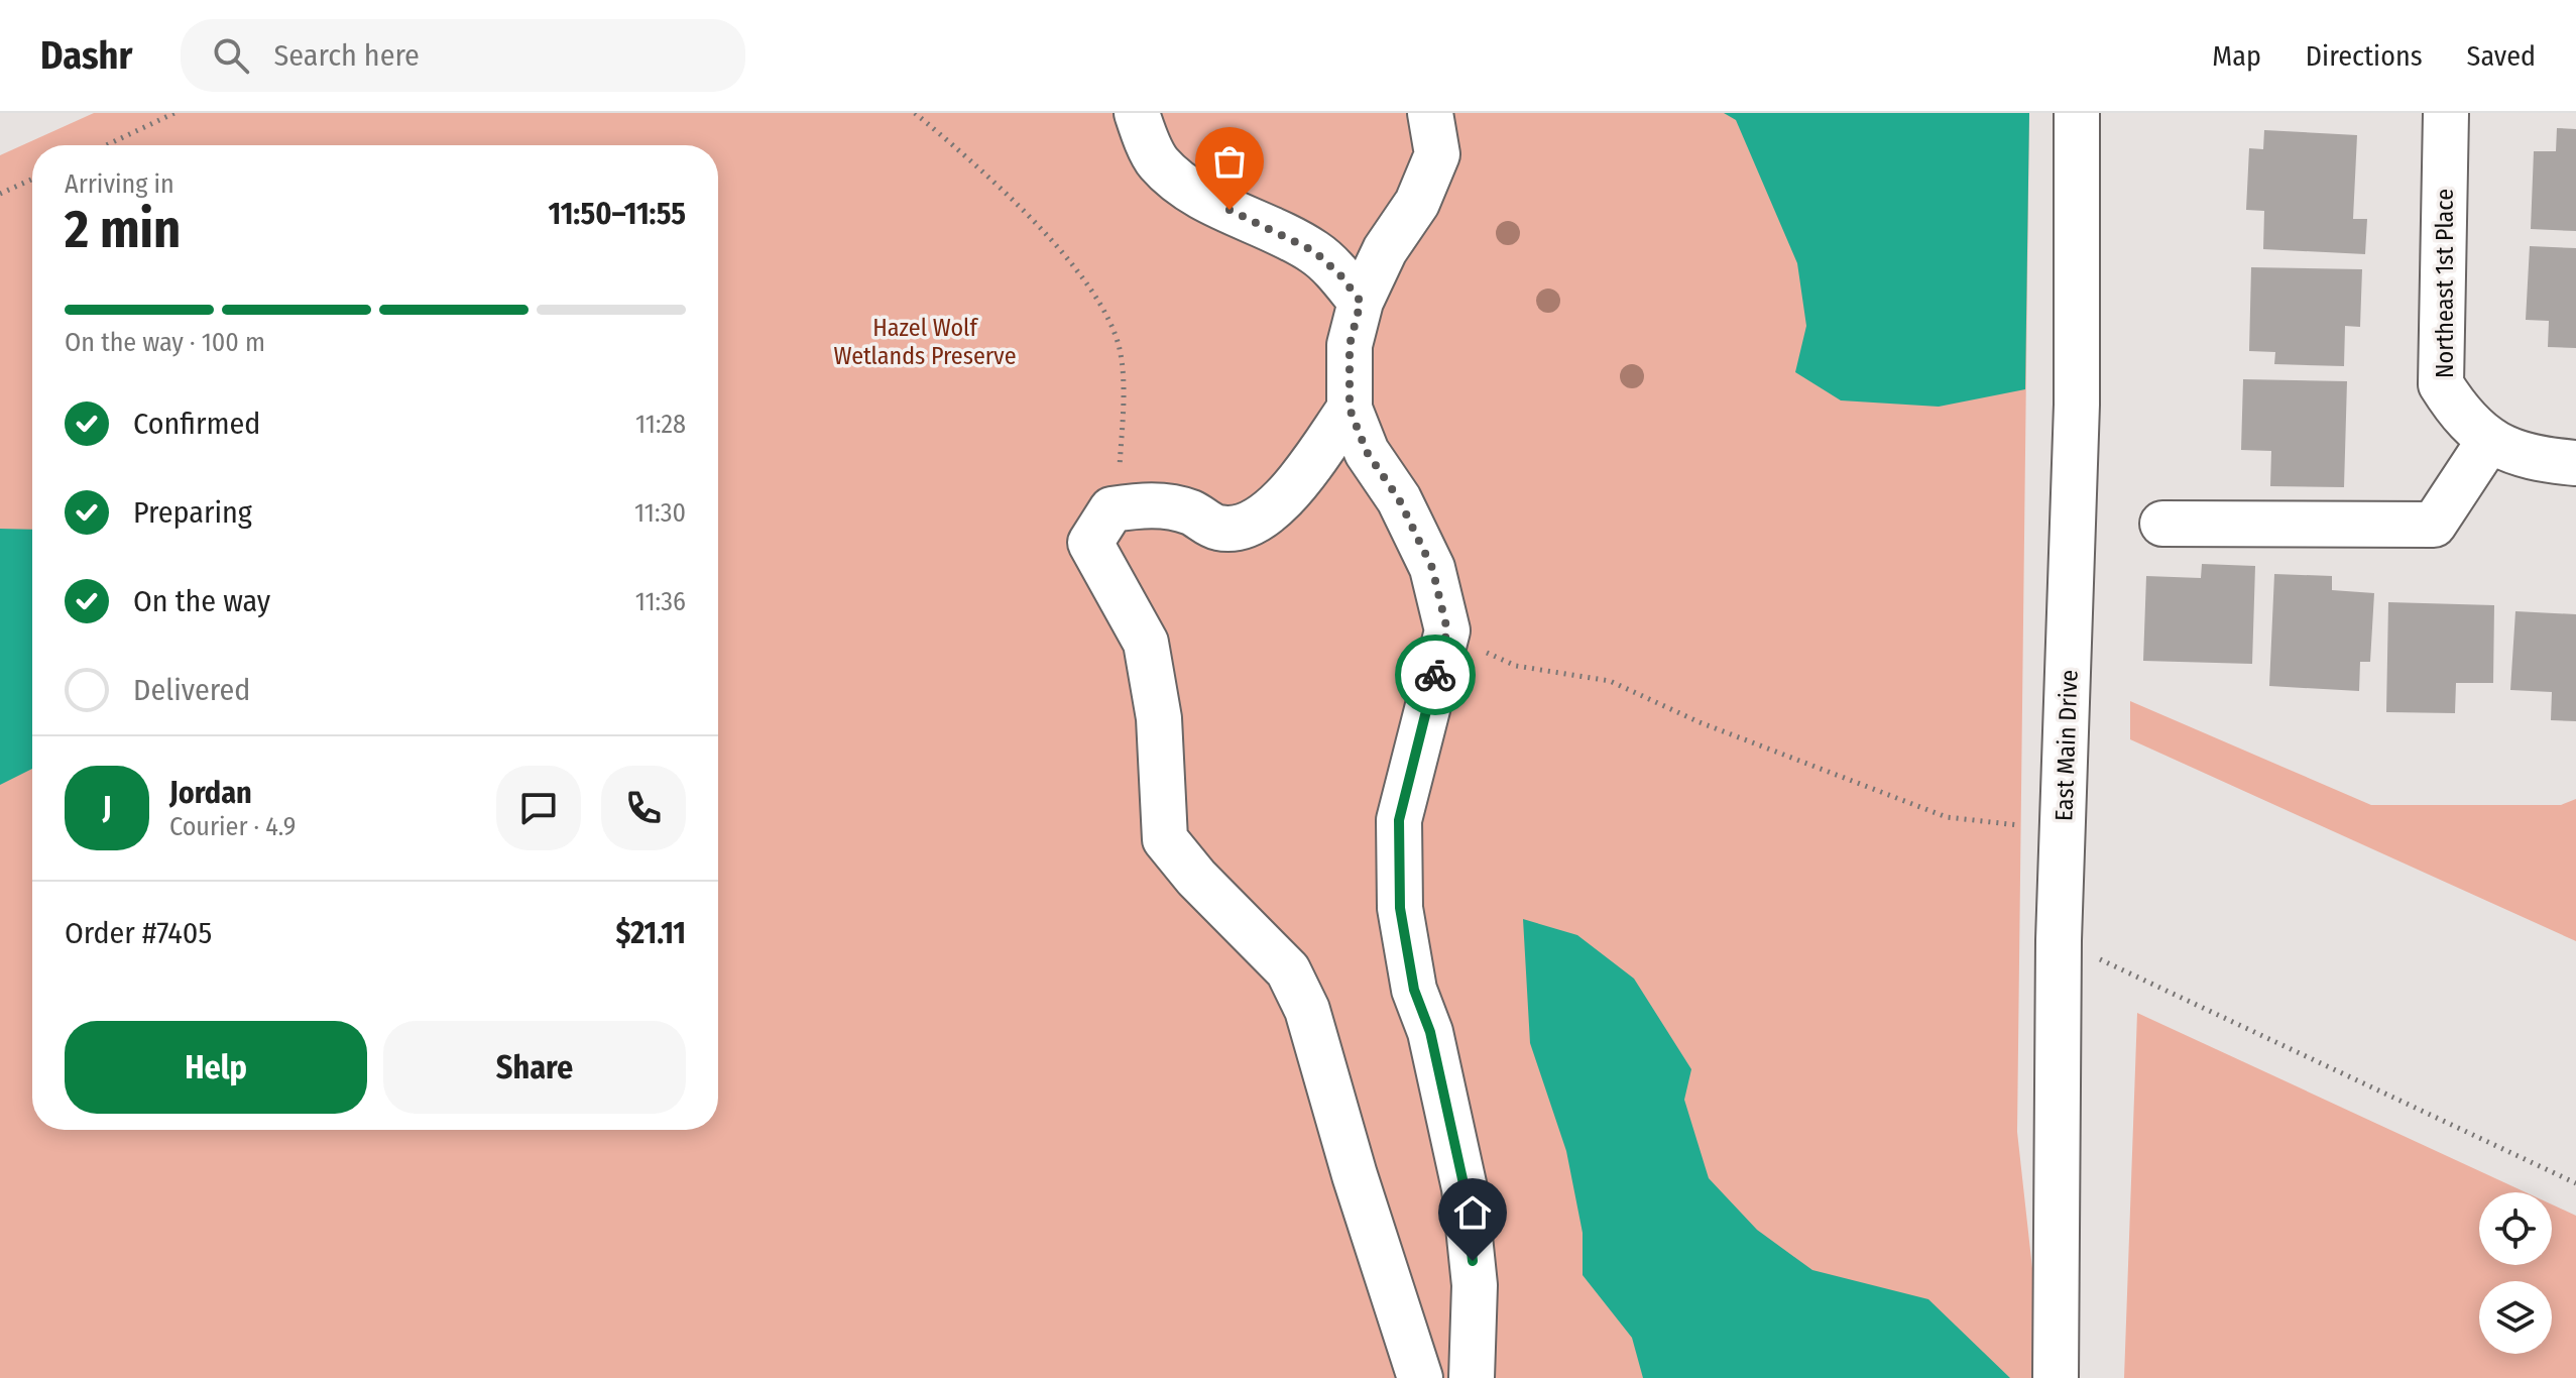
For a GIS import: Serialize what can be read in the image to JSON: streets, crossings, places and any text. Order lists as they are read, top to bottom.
{
  "streets": {
    "street": ["Northeast 1st Place", "East Main Drive"]
  },
  "parks": ["Hazel Wolf Wetlands Preserve"],
  "page": {
    "header": "Dashr",
    "search": "Search here",
    "nav": ["Map", "Directions", "Saved"],
    "heading": ["2 min", "Arriving in", "11:50–11:55"],
    "panel": [
      "Jordan",
      "Courier · 4.9",
      "Order #7405",
      "$21.11"
    ],
    "bar": "On the way · 100 m",
    "list": [
      ["Confirmed", "11:28"],
      ["Preparing", "11:30"],
      ["On the way", "11:36"],
      "Delivered"
    ],
    "round": "J",
    "buttons": ["Help", "Share"]
  }
}
